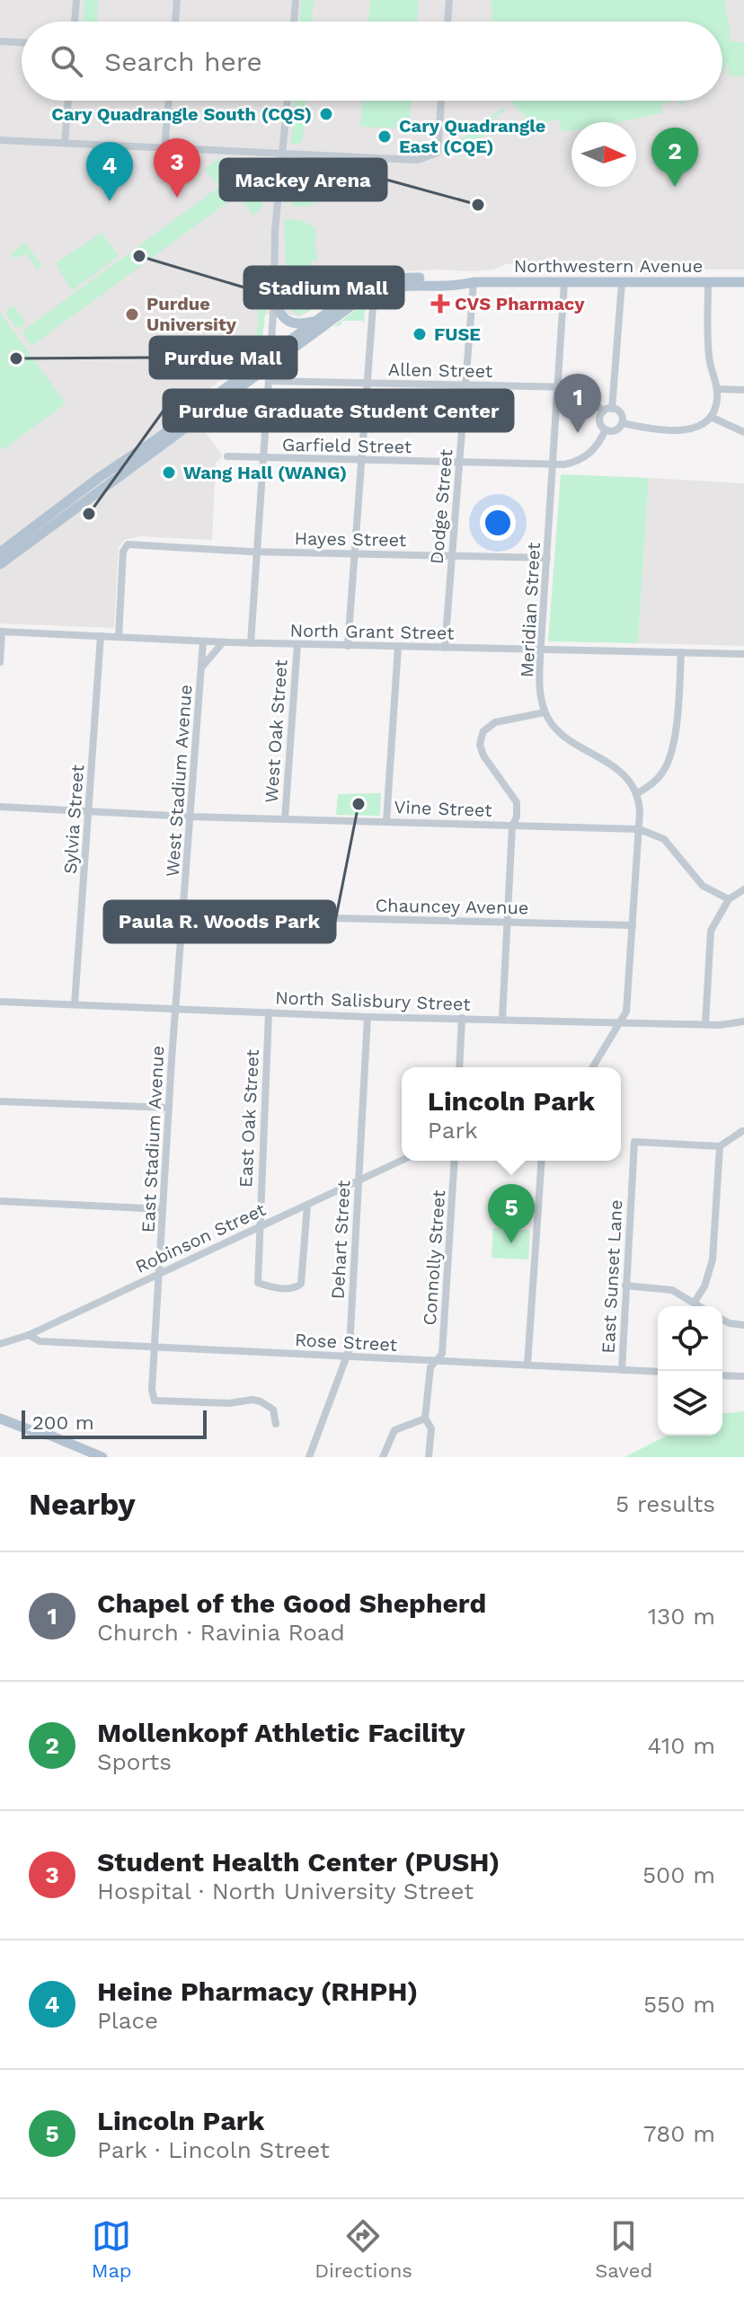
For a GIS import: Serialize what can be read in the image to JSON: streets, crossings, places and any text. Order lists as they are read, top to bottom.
{
  "streets": {
    "main road": ["Northwestern Avenue"],
    "street": [
      "Allen Street",
      "Garfield Street",
      "Dodge Street",
      "Hayes Street",
      "Meridian Street",
      "North Grant Street",
      "West Oak Street",
      "West Stadium Avenue",
      "Vine Street",
      "Sylvia Street",
      "Chauncey Avenue",
      "North Salisbury Street",
      "East Oak Street",
      "East Stadium Avenue",
      "Robinson Street",
      "Dehart Street",
      "Connolly Street",
      "East Sunset Lane",
      "Rose Street"
    ]
  },
  "crossings": [
    ["Northwestern Avenue", "Dodge Street"],
    ["Northwestern Avenue", "Meridian Street"],
    ["Allen Street", "Garfield Street"],
    ["Allen Street", "Dodge Street"],
    ["Allen Street", "Meridian Street"],
    ["Garfield Street", "Dodge Street"],
    ["Garfield Street", "Meridian Street"],
    ["Dodge Street", "Hayes Street"],
    ["Dodge Street", "North Grant Street"],
    ["Hayes Street", "Meridian Street"],
    ["Hayes Street", "North Grant Street"],
    ["Meridian Street", "North Grant Street"],
    ["North Grant Street", "West Oak Street"],
    ["North Grant Street", "West Stadium Avenue"],
    ["North Grant Street", "Sylvia Street"],
    ["West Oak Street", "Vine Street"],
    ["West Stadium Avenue", "Vine Street"],
    ["West Stadium Avenue", "Chauncey Avenue"],
    ["West Stadium Avenue", "North Salisbury Street"],
    ["West Stadium Avenue", "East Stadium Avenue"],
    ["Vine Street", "Sylvia Street"],
    ["Sylvia Street", "North Salisbury Street"],
    ["North Salisbury Street", "East Oak Street"],
    ["North Salisbury Street", "East Stadium Avenue"],
    ["North Salisbury Street", "Dehart Street"],
    ["East Oak Street", "Robinson Street"],
    ["East Stadium Avenue", "Robinson Street"],
    ["East Stadium Avenue", "Rose Street"],
    ["Robinson Street", "Dehart Street"],
    ["Robinson Street", "Rose Street"],
    ["Dehart Street", "Rose Street"],
    ["Connolly Street", "Rose Street"],
    ["East Sunset Lane", "Rose Street"]
  ],
  "places": {
    "other": [
      "Cary Quadrangle South (CQS)",
      "Cary Quadrangle East (CQE)",
      "Mackey Arena",
      "Stadium Mall",
      "Purdue University",
      "FUSE",
      "Purdue Mall",
      "Wang Hall (WANG)",
      "Purdue Graduate Student Center",
      "Paula R. Woods Park"
    ],
    "health": ["CVS Pharmacy"]
  },
  "scale_bar": "200 m",
  "north": "right",
  "page": {
    "search": "Search here",
    "pins": [
      "2",
      "3",
      "4",
      "1",
      "5"
    ],
    "popup": ["Lincoln Park", "Park"],
    "scale": "200 m",
    "heading": ["Nearby", "5 results"],
    "list": [
      {
        "mark": "1",
        "name": "Chapel of the Good Shepherd",
        "note": "Church · Ravinia Road",
        "value": "130 m"
      },
      {
        "mark": "2",
        "name": "Mollenkopf Athletic Facility",
        "note": "Sports",
        "value": "410 m"
      },
      {
        "mark": "3",
        "name": "Student Health Center (PUSH)",
        "note": "Hospital · North University Street",
        "value": "500 m"
      },
      {
        "mark": "4",
        "name": "Heine Pharmacy (RHPH)",
        "note": "Place",
        "value": "550 m"
      },
      {
        "mark": "5",
        "name": "Lincoln Park",
        "note": "Park · Lincoln Street",
        "value": "780 m"
      }
    ],
    "nav": ["Map", "Directions", "Saved"]
  }
}
